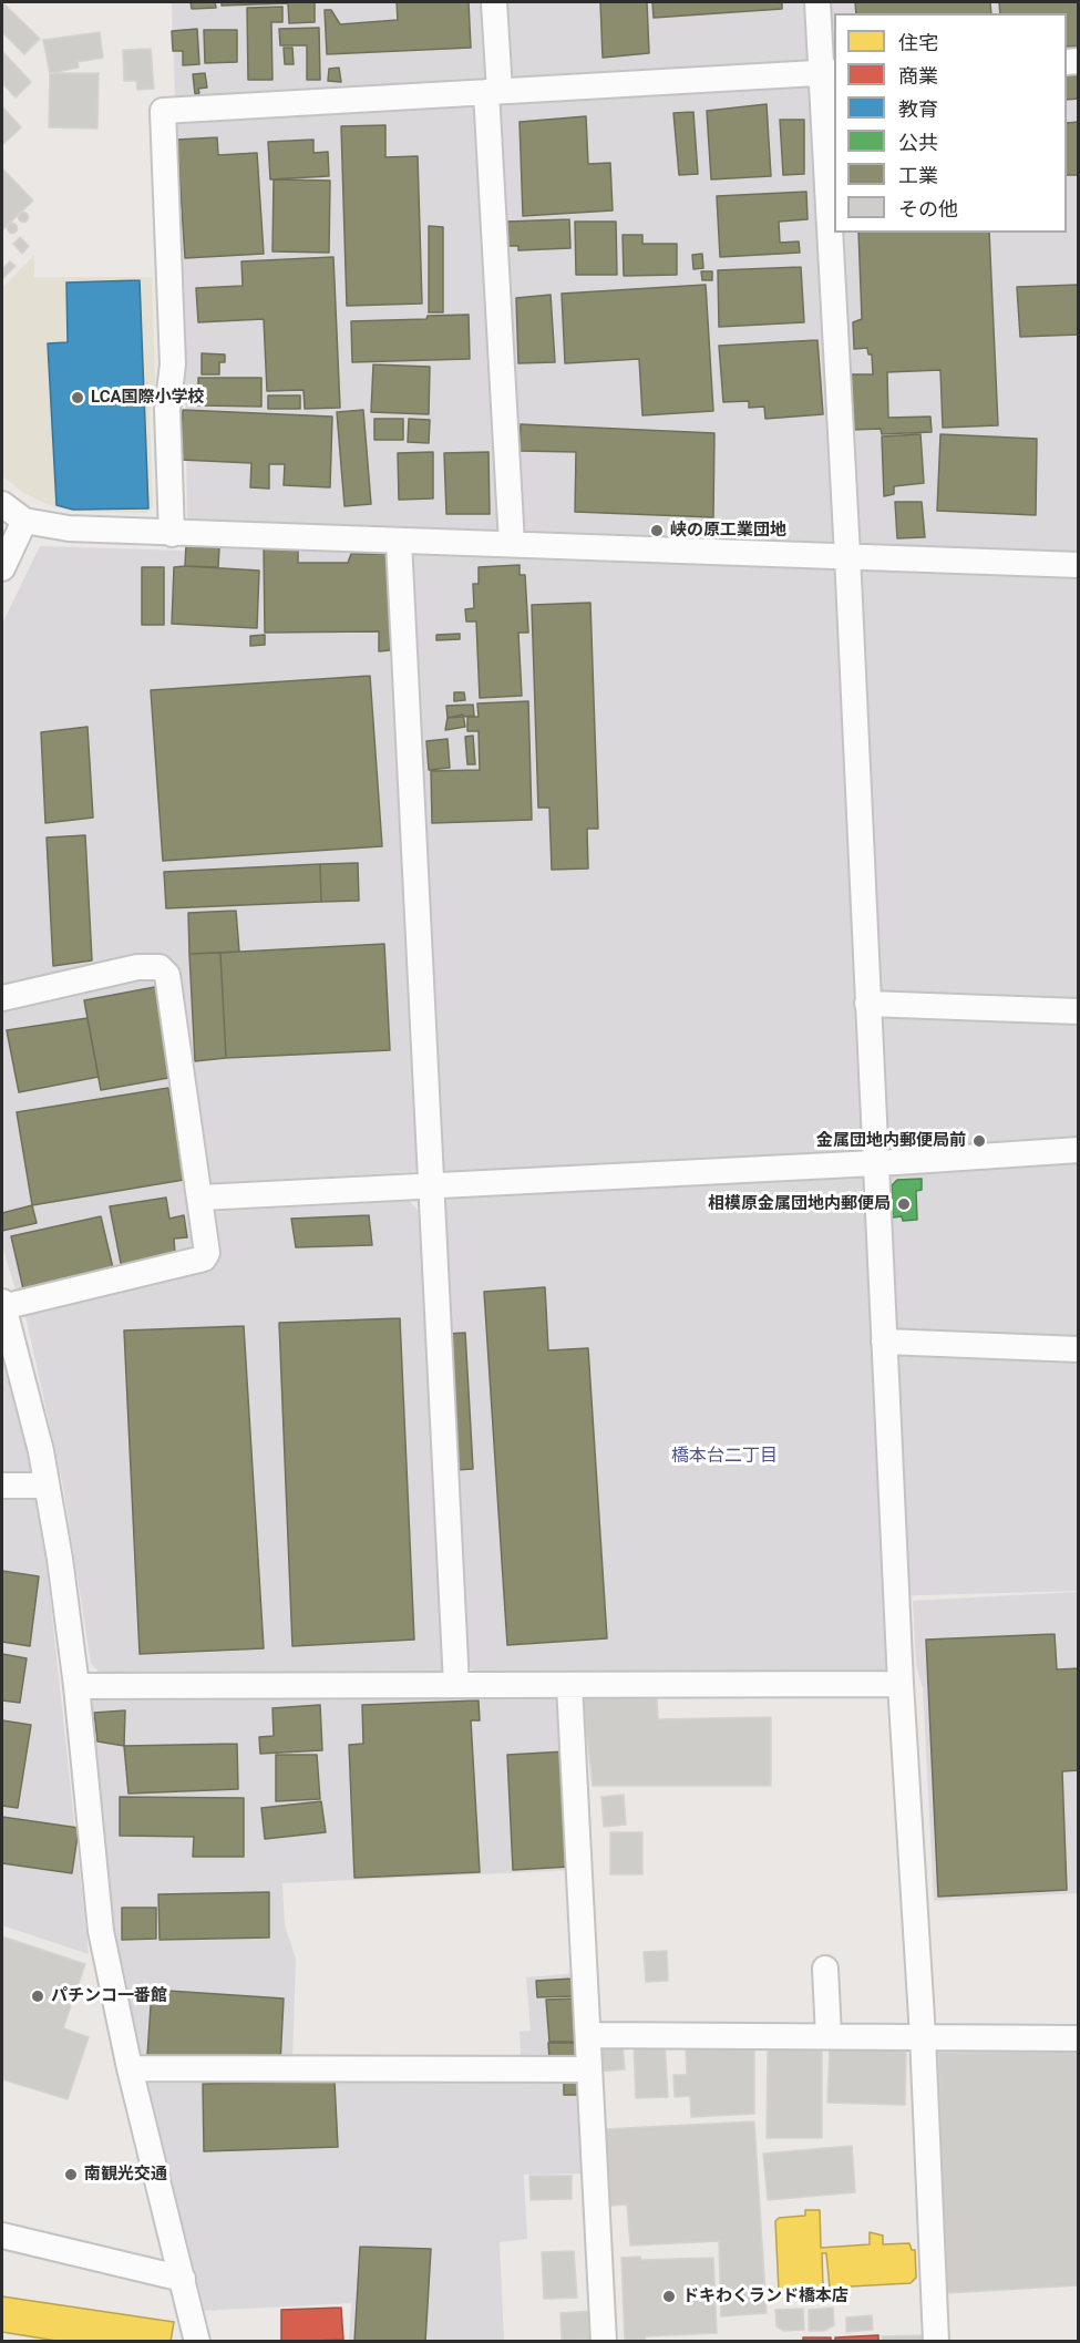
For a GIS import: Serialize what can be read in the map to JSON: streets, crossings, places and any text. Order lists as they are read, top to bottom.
{
  "districts": ["橋本台二丁目"],
  "places": [
    "LCA国際小学校",
    "峡の原工業団地",
    "金属団地内郵便局前",
    "相模原金属団地内郵便局",
    "パチンコ一番館",
    "南観光交通",
    "ドキわくランド橋本店"
  ],
  "legend": [
    "住宅",
    "商業",
    "教育",
    "公共",
    "工業",
    "その他"
  ]
}
